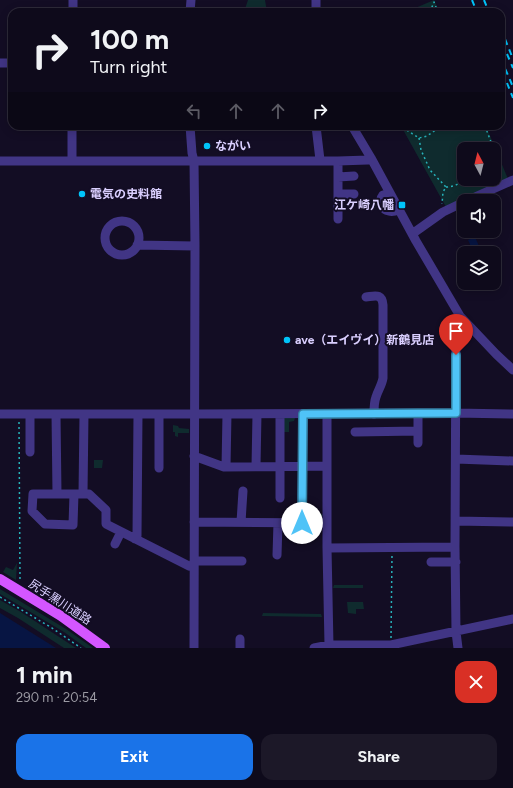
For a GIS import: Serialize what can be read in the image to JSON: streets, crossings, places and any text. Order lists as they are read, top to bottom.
{
  "streets": {
    "main road": ["尻手黒川道路"]
  },
  "places": {
    "other": ["ながい", "電気の史料館", "ave（エイヴイ）新鶴見店"],
    "transit": ["江ケ崎八幡"]
  },
  "north": "top",
  "page": {
    "turn": ["100 m", "Turn right"],
    "heading": ["1 min", "290 m · 20:54"],
    "buttons": ["Exit", "Share"]
  }
}
